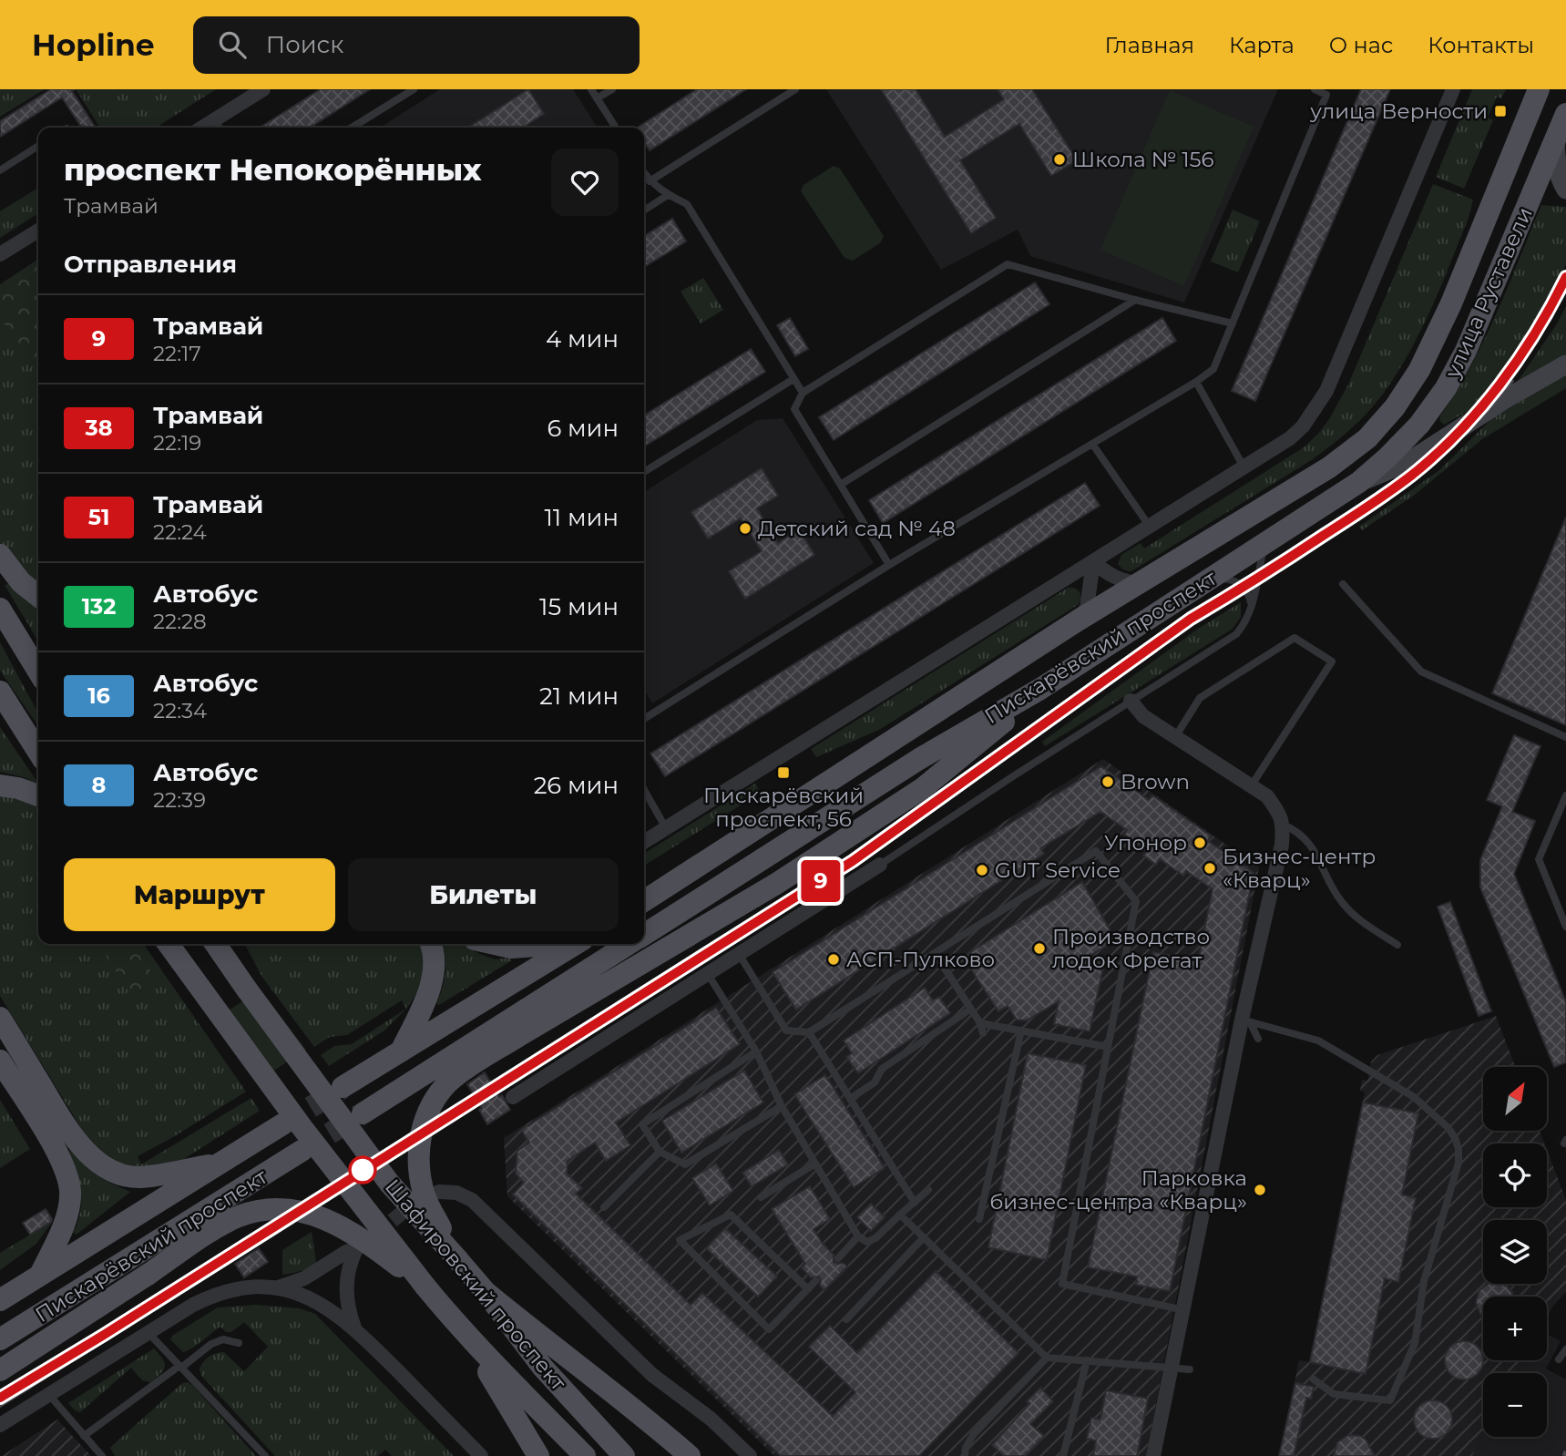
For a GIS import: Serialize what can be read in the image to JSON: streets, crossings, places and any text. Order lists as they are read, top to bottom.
{
  "streets": {
    "main road": ["улица Руставели", "Пискарёвский проспект", "Шафировский проспект"]
  },
  "crossings": [
    ["улица Руставели", "Пискарёвский проспект"],
    ["Пискарёвский проспект", "Шафировский проспект"]
  ],
  "places": {
    "transit": ["улица Верности", "Пискарёвский проспект, 56"],
    "other": [
      "Школа № 156",
      "Детский сад № 48",
      "Brown",
      "Упонор",
      "Бизнес-центр «Кварц»",
      "GUT Service",
      "Производство лодок Фрегат",
      "АСП-Пулково",
      "Парковка бизнес-центра «Кварц»"
    ]
  },
  "lines": ["tram line 9"],
  "north": "top right",
  "page": {
    "header": "Hopline",
    "search": "Поиск",
    "nav": [
      "Главная",
      "Карта",
      "О нас",
      "Контакты"
    ],
    "on_map": "9",
    "heading": [
      ["проспект Непокорённых", "Трамвай"],
      "Отправления"
    ],
    "list": [
      {
        "mark": "9",
        "name": "Трамвай",
        "note": "22:17",
        "value": "4 мин"
      },
      {
        "mark": "38",
        "name": "Трамвай",
        "note": "22:19",
        "value": "6 мин"
      },
      {
        "mark": "51",
        "name": "Трамвай",
        "note": "22:24",
        "value": "11 мин"
      },
      {
        "mark": "132",
        "name": "Автобус",
        "note": "22:28",
        "value": "15 мин"
      },
      {
        "mark": "16",
        "name": "Автобус",
        "note": "22:34",
        "value": "21 мин"
      },
      {
        "mark": "8",
        "name": "Автобус",
        "note": "22:39",
        "value": "26 мин"
      }
    ],
    "buttons": ["Маршрут", "Билеты"],
    "map_buttons": ["+", "−"]
  }
}
